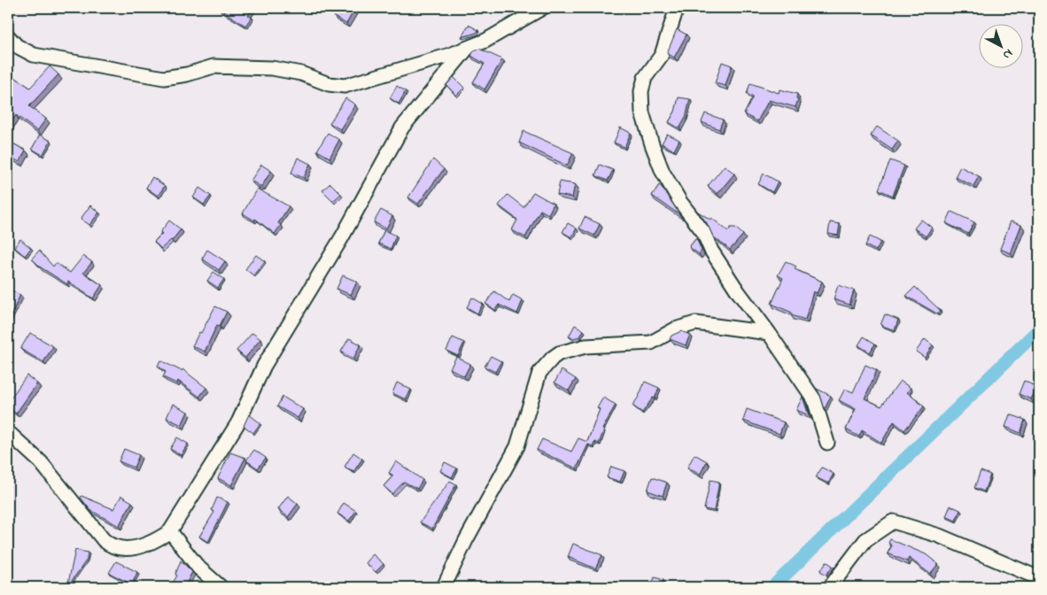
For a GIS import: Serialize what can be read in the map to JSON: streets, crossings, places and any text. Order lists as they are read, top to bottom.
{
  "north": "bottom right"
}
